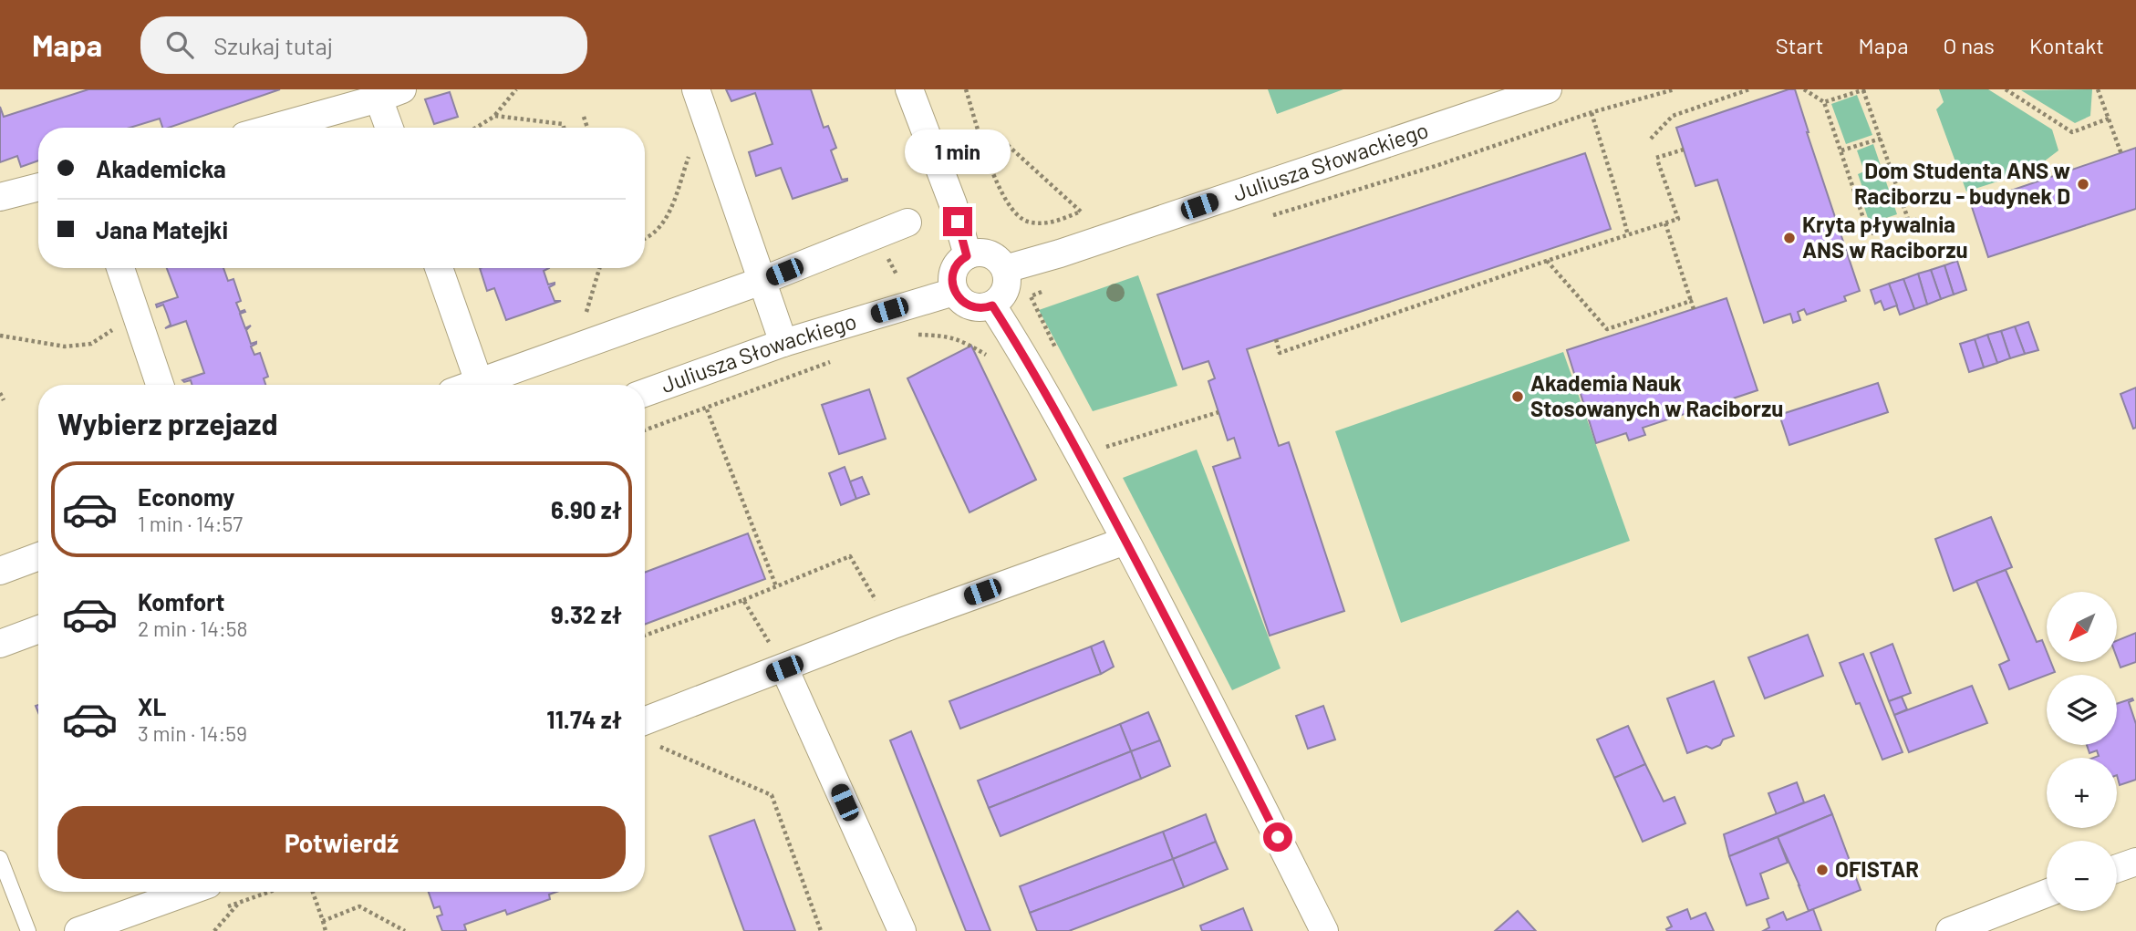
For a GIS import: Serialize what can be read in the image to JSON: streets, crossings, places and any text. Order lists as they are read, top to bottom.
{
  "streets": {
    "street": ["Juliusza Słowackiego"]
  },
  "places": [
    "Dom Studenta ANS w Raciborzu - budynek D",
    "Kryta pływalnia ANS w Raciborzu",
    "Akademia Nauk Stosowanych w Raciborzu",
    "OFISTAR"
  ],
  "north": "bottom left",
  "page": {
    "header": "Mapa",
    "search": "Szukaj tutaj",
    "nav": [
      "Start",
      "Mapa",
      "O nas",
      "Kontakt"
    ],
    "banner": ["Akademicka", "Jana Matejki"],
    "bubble": "1 min",
    "heading": "Wybierz przejazd",
    "list": [
      {
        "name": "Economy",
        "note": "1 min · 14:57",
        "value": "6.90 zł"
      },
      {
        "name": "Komfort",
        "note": "2 min · 14:58",
        "value": "9.32 zł"
      },
      {
        "name": "XL",
        "note": "3 min · 14:59",
        "value": "11.74 zł"
      }
    ],
    "map_buttons": ["+", "−"],
    "buttons": "Potwierdź"
  }
}
